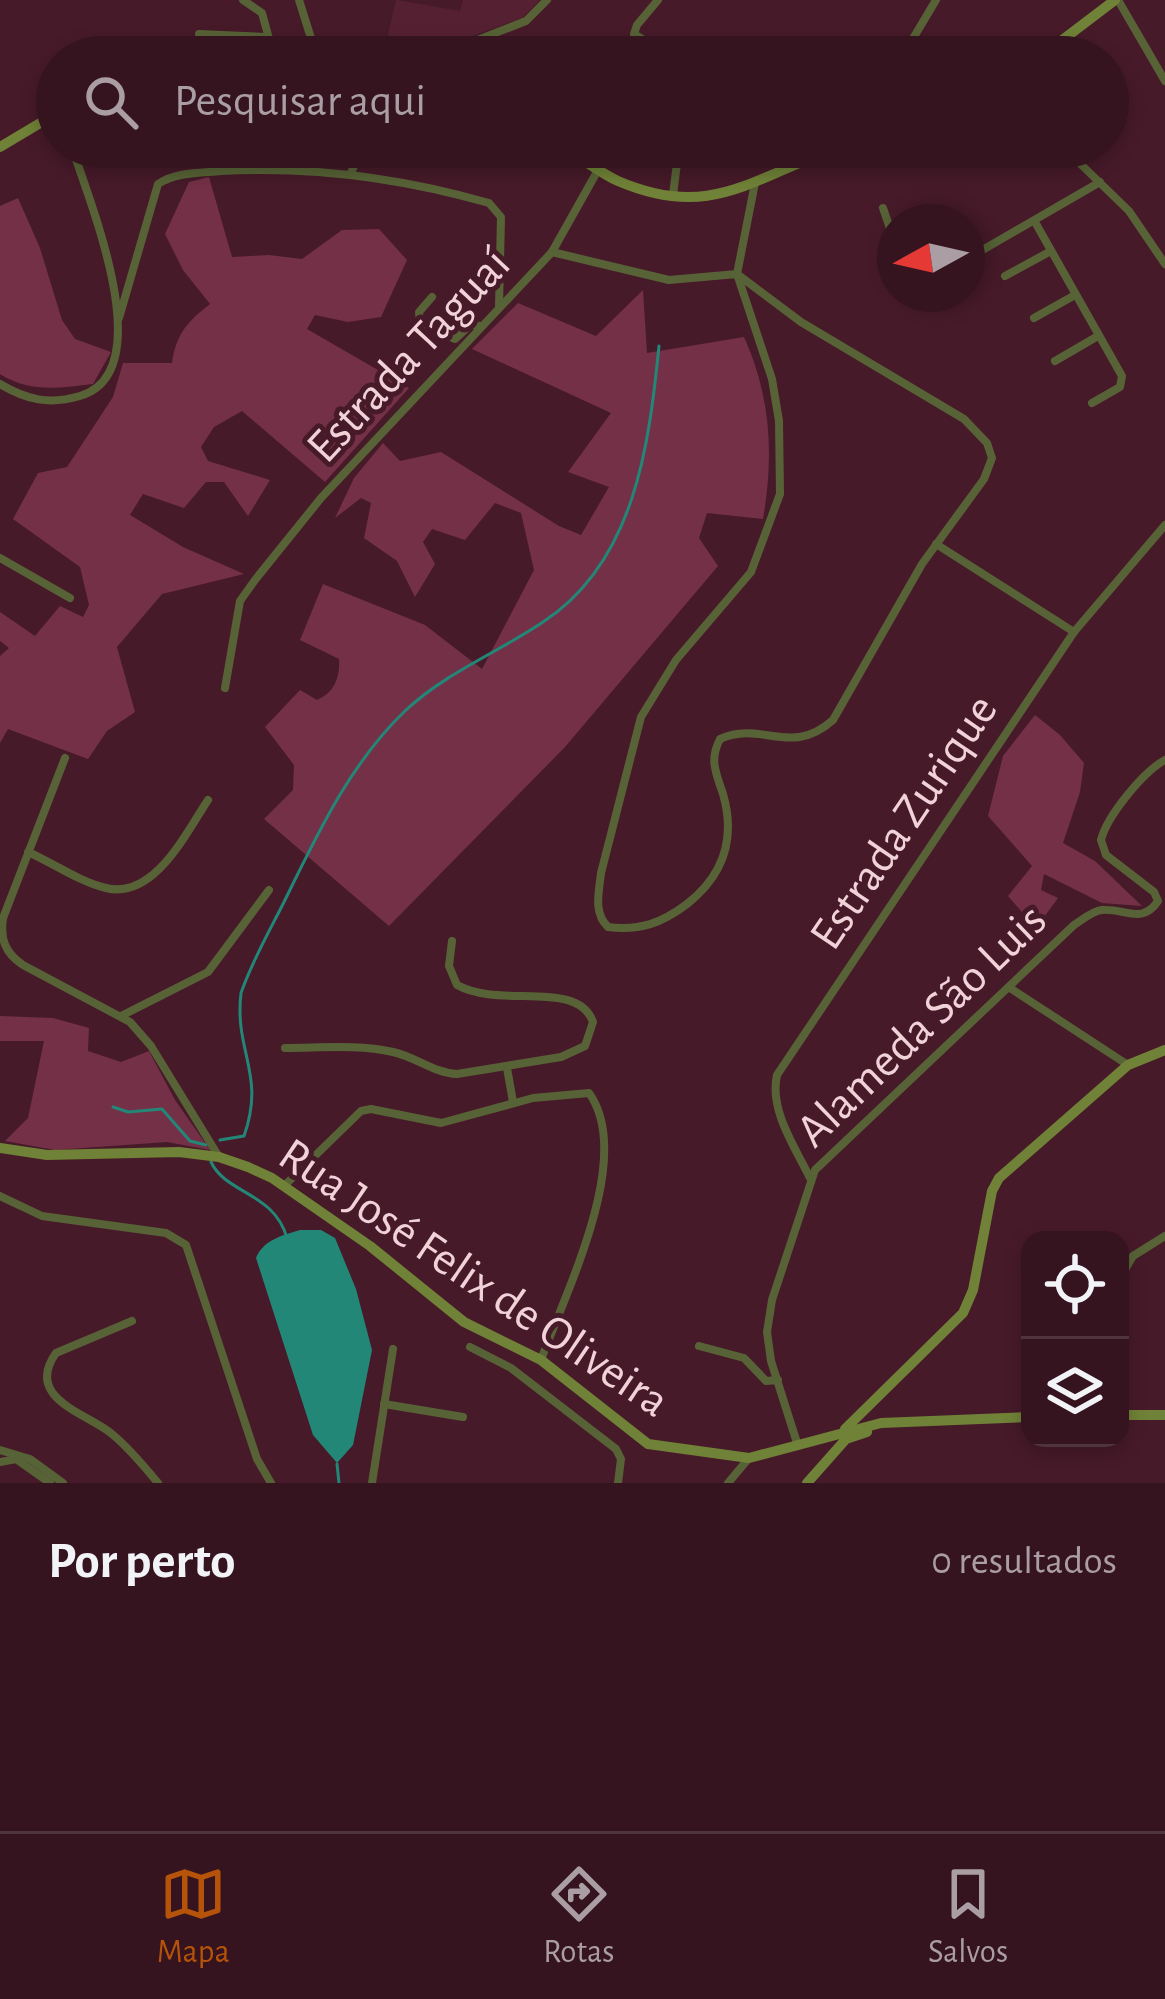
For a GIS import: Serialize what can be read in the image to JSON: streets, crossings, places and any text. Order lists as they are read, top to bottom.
{
  "streets": {
    "main road": ["Rua José Felix de Oliveira"],
    "street": ["Estrada Taguaí", "Estrada Zurique", "Alameda São Luis"]
  },
  "crossings": [
    ["Estrada Zurique", "Alameda São Luis"],
    ["Alameda São Luis", "Rua José Felix de Oliveira"]
  ],
  "north": "left",
  "page": {
    "search": "Pesquisar aqui",
    "heading": ["Por perto", "0 resultados"],
    "nav": ["Mapa", "Rotas", "Salvos"]
  }
}
